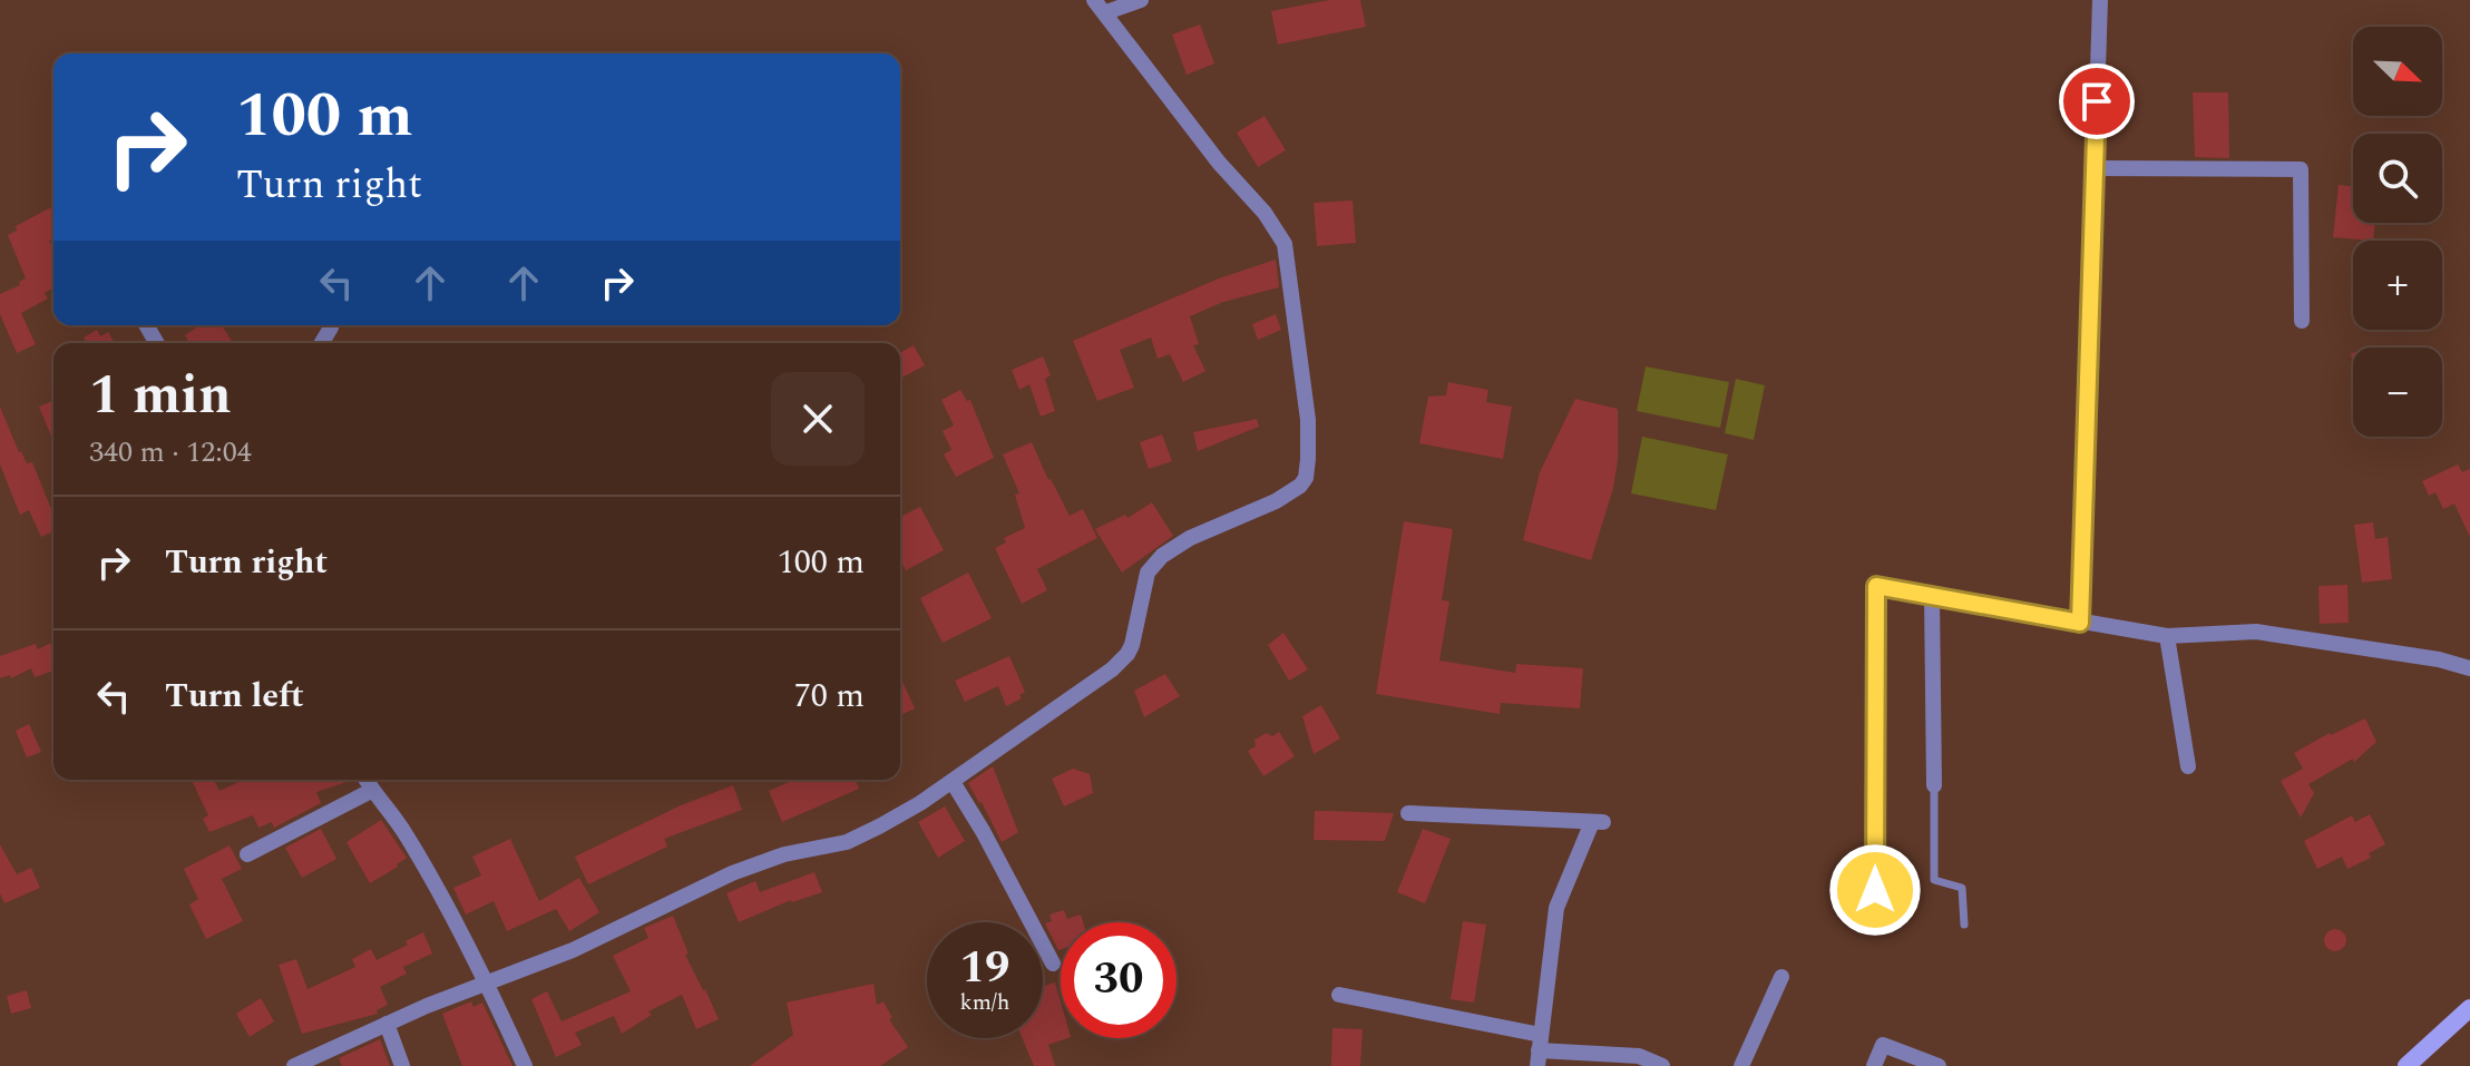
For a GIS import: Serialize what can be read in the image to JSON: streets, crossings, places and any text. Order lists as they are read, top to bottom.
{
  "north": "bottom right",
  "page": {
    "map_buttons": ["+", "−"],
    "turn": ["100 m", "Turn right"],
    "heading": ["1 min", "340 m · 12:04"],
    "list": [
      {
        "name": "Turn right",
        "value": "100 m"
      },
      {
        "name": "Turn left",
        "value": "70 m"
      }
    ],
    "speed": "19 km/h",
    "limit": "30"
  }
}
